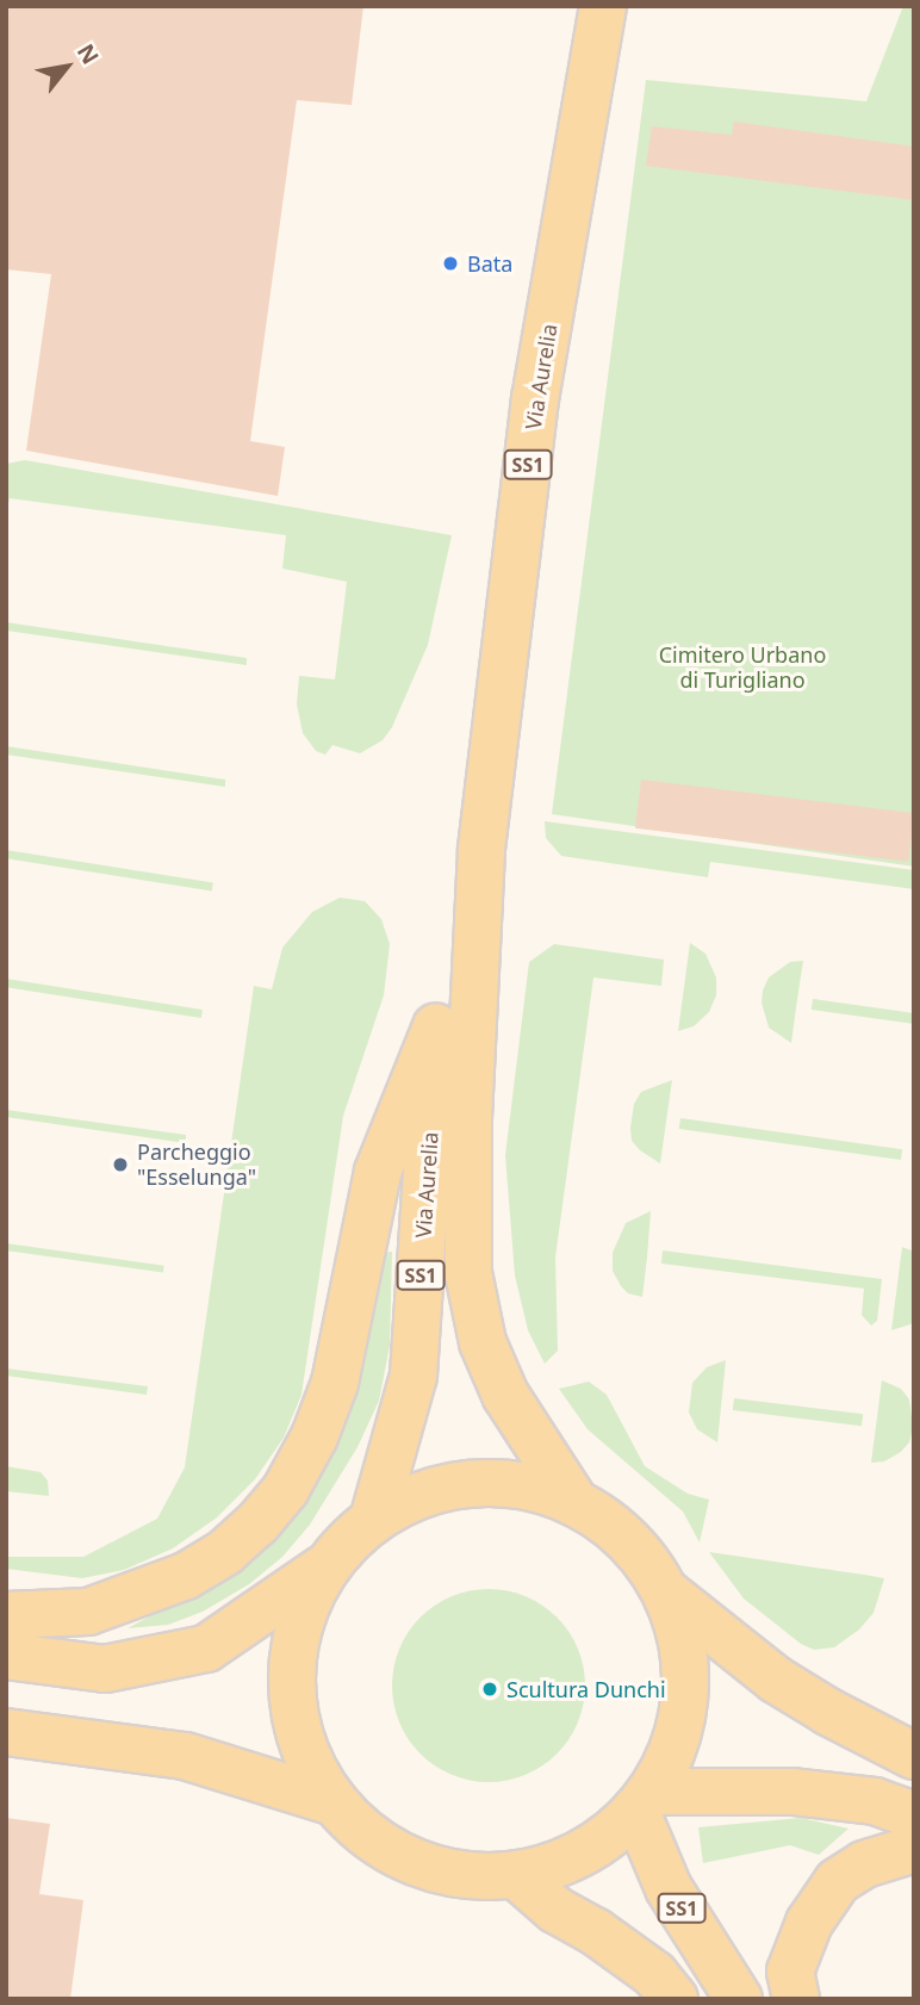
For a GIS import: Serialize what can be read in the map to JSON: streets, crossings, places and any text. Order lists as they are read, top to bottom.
{
  "streets": {
    "main road": ["Via Aurelia", "SS1"]
  },
  "crossings": [
    ["Via Aurelia", "SS1"]
  ],
  "parks": ["Cimitero Urbano di Turigliano"],
  "places": ["Bata", "Parcheggio \"Esselunga\"", "Scultura Dunchi"],
  "north": "top right"
}
